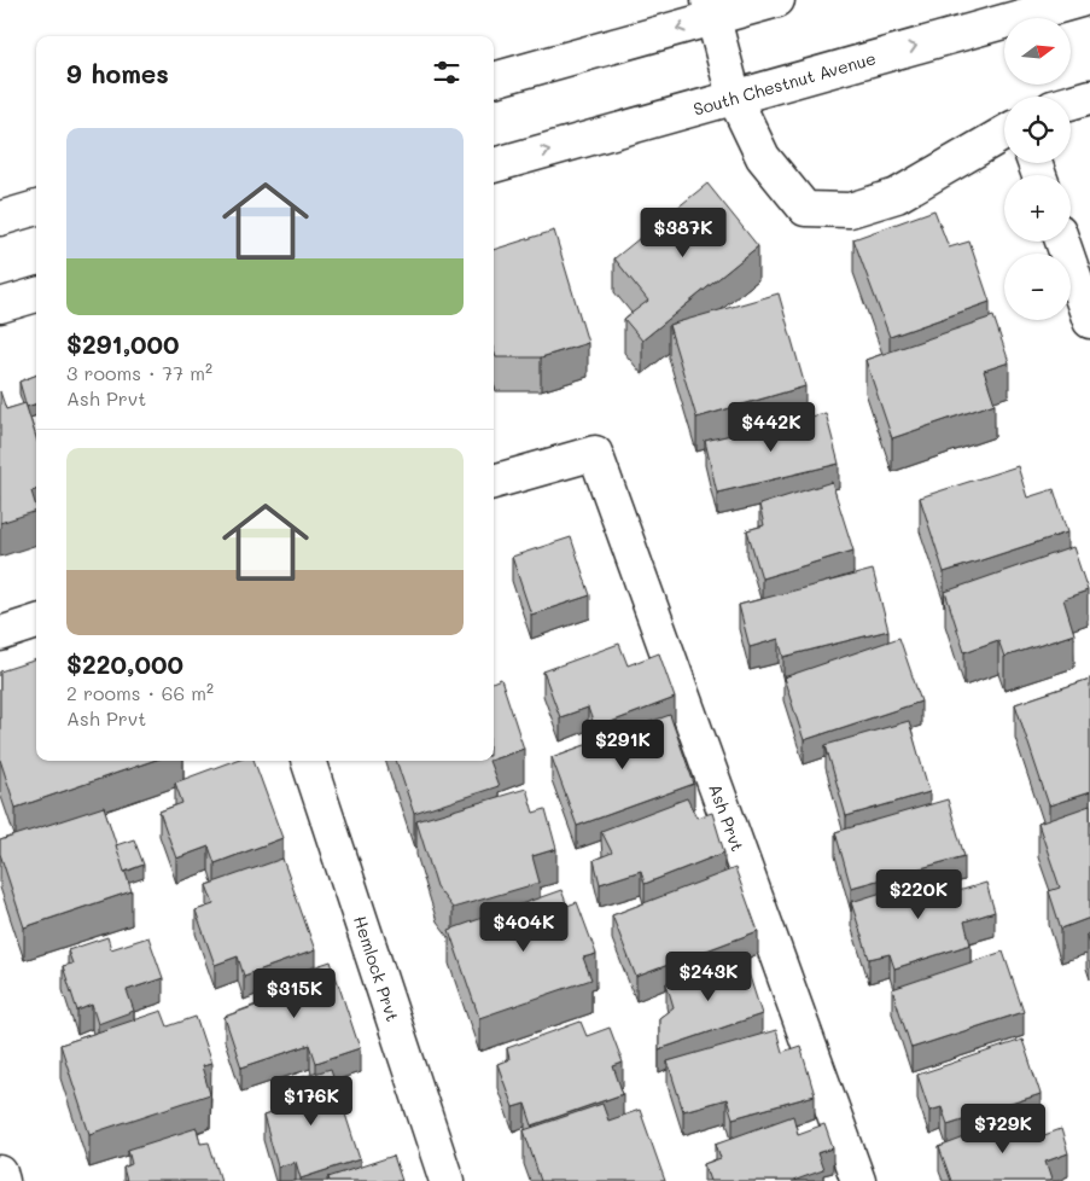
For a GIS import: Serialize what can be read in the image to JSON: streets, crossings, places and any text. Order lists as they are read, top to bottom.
{
  "streets": {
    "street": ["South Chestnut Avenue", "Ash Prvt", "Hemlock Prvt"]
  },
  "north": "right",
  "page": {
    "map_buttons": ["+", "−"],
    "heading": "9 homes",
    "list": [
      {
        "name": "$291,000",
        "note": "3 rooms · 77 m² · Ash Prvt"
      },
      {
        "name": "$220,000",
        "note": "2 rooms · 66 m² · Ash Prvt"
      }
    ],
    "price": [
      "$387K",
      "$442K",
      "$291K",
      "$220K",
      "$404K",
      "$243K",
      "$315K",
      "$176K",
      "$729K"
    ]
  }
}
